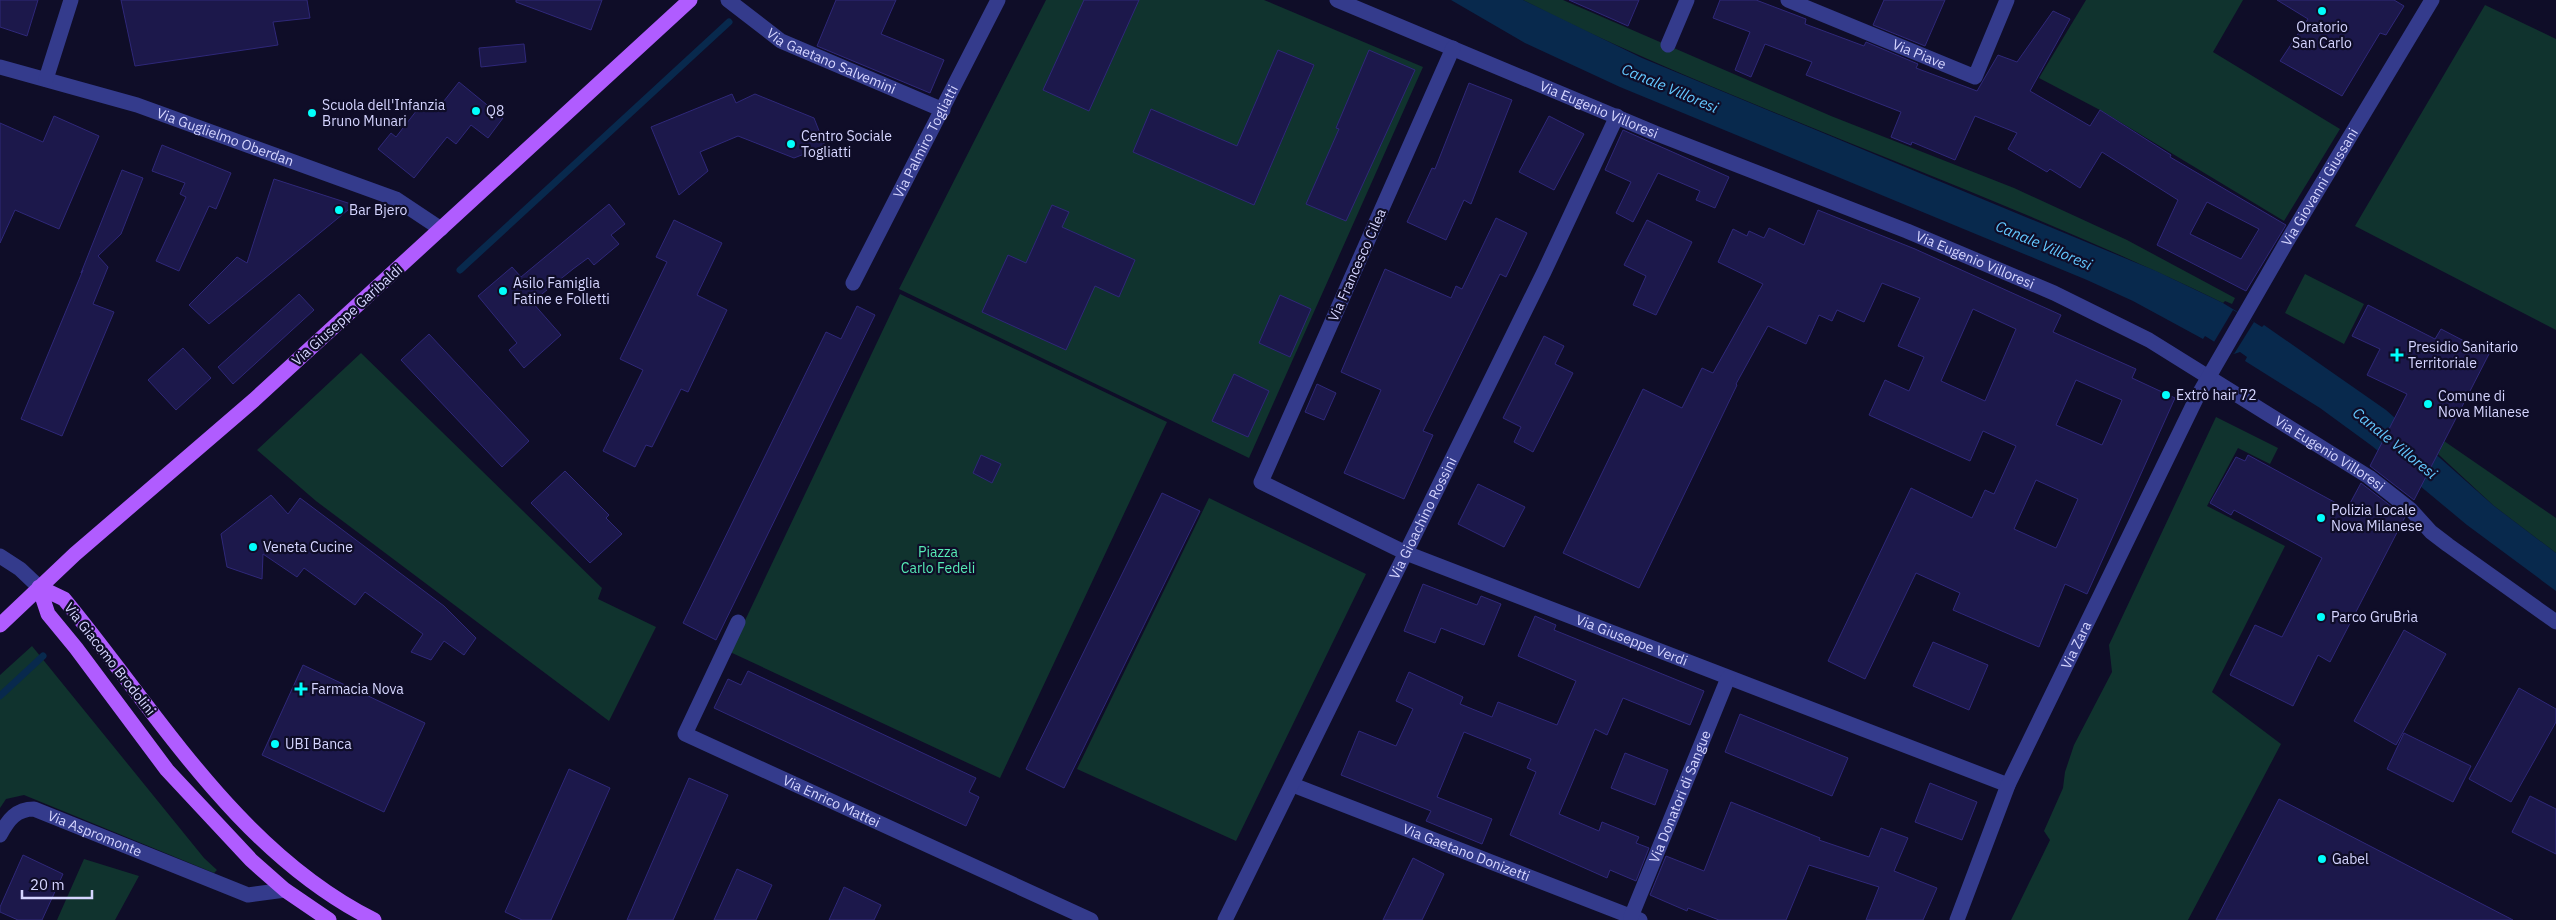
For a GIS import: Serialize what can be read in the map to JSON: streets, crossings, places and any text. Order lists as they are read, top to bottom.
{
  "streets": {
    "main road": ["Via Giuseppe Garibaldi", "Via Giacomo Brodolini"],
    "street": [
      "Via Piave",
      "Via Gaetano Salvemini",
      "Via Eugenio Villoresi",
      "Via Guglielmo Oberdan",
      "Via Palmiro Togliatti",
      "Via Giovanni Giussani",
      "Via Francesco Cilea",
      "Via Gioachino Rossini",
      "Via Giuseppe Verdi",
      "Via Zara",
      "Via Donatori di Sangue",
      "Via Enrico Mattei",
      "Via Aspromonte",
      "Via Gaetano Donizetti"
    ]
  },
  "crossings": [
    ["Via Gaetano Salvemini", "Via Palmiro Togliatti"],
    ["Via Eugenio Villoresi", "Via Giovanni Giussani"],
    ["Via Eugenio Villoresi", "Via Francesco Cilea"],
    ["Via Eugenio Villoresi", "Via Gioachino Rossini"],
    ["Via Eugenio Villoresi", "Via Zara"],
    ["Via Guglielmo Oberdan", "Via Giuseppe Garibaldi"],
    ["Via Giovanni Giussani", "Via Zara"],
    ["Via Francesco Cilea", "Via Giuseppe Verdi"],
    ["Via Giuseppe Garibaldi", "Via Giacomo Brodolini"],
    ["Via Gioachino Rossini", "Via Giuseppe Verdi"],
    ["Via Gioachino Rossini", "Via Gaetano Donizetti"],
    ["Via Giuseppe Verdi", "Via Zara"],
    ["Via Giuseppe Verdi", "Via Donatori di Sangue"],
    ["Via Giacomo Brodolini", "Via Aspromonte"],
    ["Via Donatori di Sangue", "Via Gaetano Donizetti"]
  ],
  "water": ["Canale Villoresi"],
  "parks": ["Piazza Carlo Fedeli"],
  "places": {
    "other": [
      "Oratorio San Carlo",
      "Q8",
      "Scuola dell'Infanzia Bruno Munari",
      "Centro Sociale Togliatti",
      "Bar Bjero",
      "Asilo Famiglia Fatine e Folletti",
      "Extrò hair 72",
      "Comune di Nova Milanese",
      "Polizia Locale Nova Milanese",
      "Veneta Cucine",
      "Parco GruBrìa",
      "UBI Banca",
      "Gabel"
    ],
    "health": ["Presidio Sanitario Territoriale", "Farmacia Nova"]
  },
  "scale_bar": "20 m"
}
